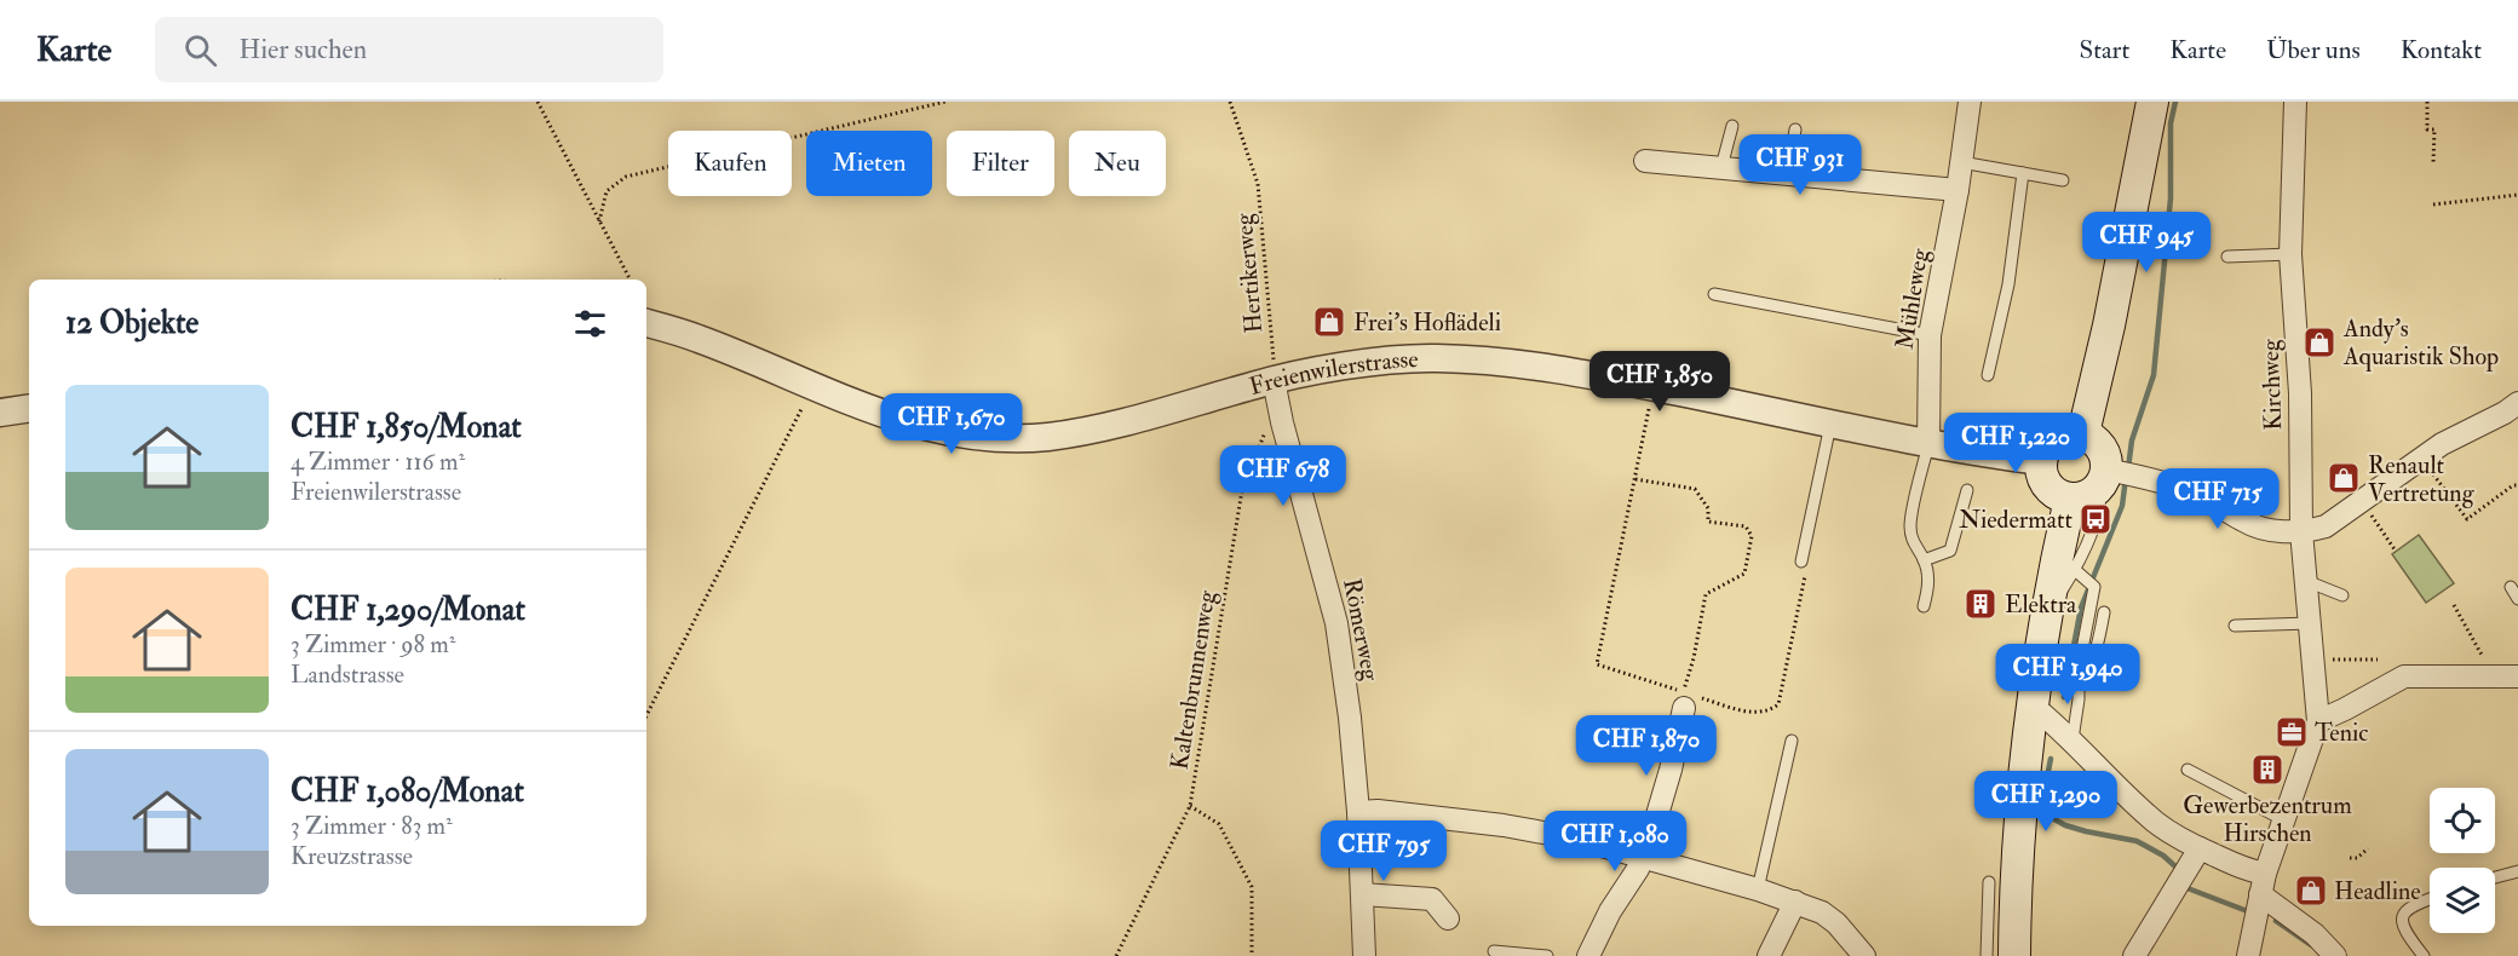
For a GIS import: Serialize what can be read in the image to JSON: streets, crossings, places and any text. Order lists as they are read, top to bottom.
{
  "streets": {
    "street": [
      "Mühleweg",
      "Freienwilerstrasse",
      "Kirchweg",
      "Römerweg"
    ],
    "path": ["Hertikerweg", "Kaltenbrunnenweg"]
  },
  "crossings": [
    ["Hertikerweg", "Freienwilerstrasse"],
    ["Hertikerweg", "Römerweg"],
    ["Hertikerweg", "Kaltenbrunnenweg"],
    ["Mühleweg", "Freienwilerstrasse"],
    ["Freienwilerstrasse", "Römerweg"],
    ["Freienwilerstrasse", "Kaltenbrunnenweg"],
    ["Römerweg", "Kaltenbrunnenweg"]
  ],
  "places": {
    "shop": [
      "Frei's Hoflädeli",
      "Andy's Aquaristik Shop",
      "Renault Vertretung",
      "Headline"
    ],
    "bus stop": ["Niedermatt"],
    "building": ["Elektra", "Gewerbezentrum Hirschen"],
    "office": ["Tenic"]
  },
  "page": {
    "header": "Karte",
    "search": "Hier suchen",
    "nav": [
      "Start",
      "Karte",
      "Über uns",
      "Kontakt"
    ],
    "chip": [
      "Kaufen",
      "Mieten",
      "Filter",
      "Neu"
    ],
    "price": [
      "CHF 931",
      "CHF 945",
      "CHF 1,850",
      "CHF 1,670",
      "CHF 1,220",
      "CHF 678",
      "CHF 715",
      "CHF 1,940",
      "CHF 1,870",
      "CHF 1,290",
      "CHF 1,080",
      "CHF 795"
    ],
    "heading": "12 Objekte",
    "list": [
      {
        "name": "CHF 1,850/Monat",
        "note": "4 Zimmer · 116 m² · Freienwilerstrasse"
      },
      {
        "name": "CHF 1,290/Monat",
        "note": "3 Zimmer · 98 m² · Landstrasse"
      },
      {
        "name": "CHF 1,080/Monat",
        "note": "3 Zimmer · 83 m² · Kreuzstrasse"
      }
    ]
  }
}
